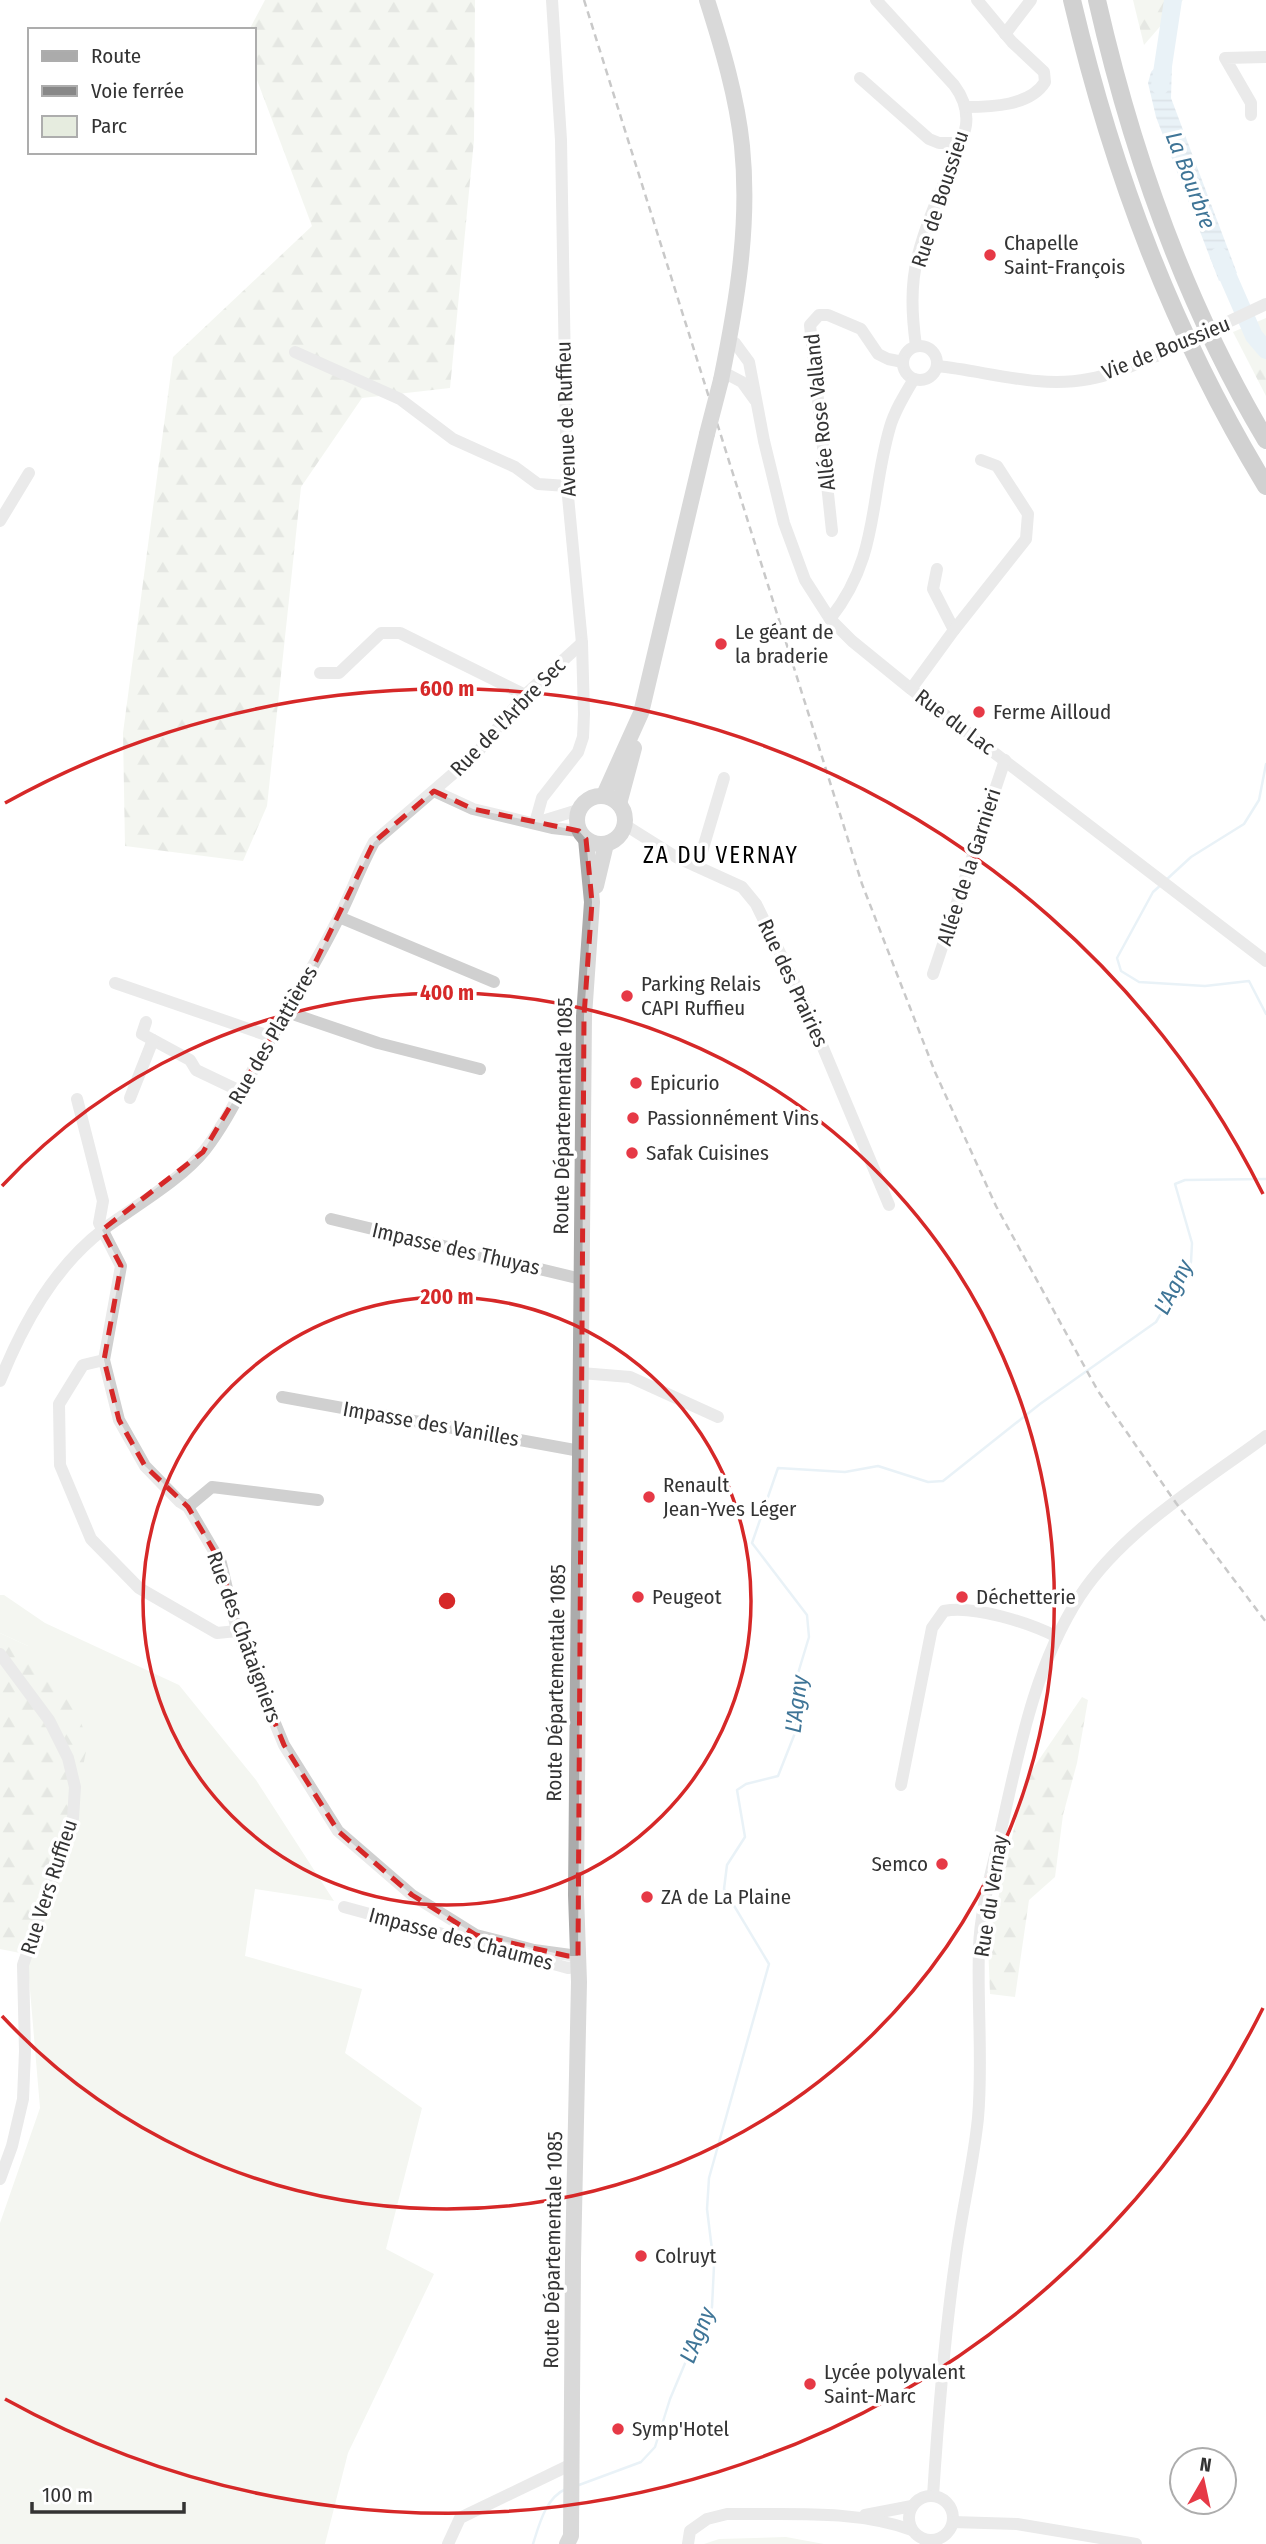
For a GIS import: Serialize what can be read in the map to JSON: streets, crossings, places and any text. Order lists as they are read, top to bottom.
{
  "streets": {
    "main road": ["Route Départementale 1085"],
    "street": [
      "Rue de Boussieu",
      "Vie de Boussieu",
      "Allée Rose Valland",
      "Avenue de Ruffieu",
      "Rue de l'Arbre Sec",
      "Rue du Lac",
      "Allée de la Garnieri",
      "Rue des Prairies",
      "Rue des Plattières",
      "Impasse des Thuyas",
      "Impasse des Vanilles",
      "Rue des Châtaigniers",
      "Rue Vers Ruffieu",
      "Rue du Vernay",
      "Impasse des Chaumes"
    ]
  },
  "crossings": [
    ["Rue de Boussieu", "Vie de Boussieu"],
    ["Rue de Boussieu", "Allée Rose Valland"],
    ["Vie de Boussieu", "Allée Rose Valland"],
    ["Avenue de Ruffieu", "Rue de l'Arbre Sec"],
    ["Rue de l'Arbre Sec", "Rue des Plattières"],
    ["Rue du Lac", "Allée de la Garnieri"],
    ["Rue des Plattières", "Rue des Châtaigniers"],
    ["Route Départementale 1085", "Impasse des Thuyas"],
    ["Route Départementale 1085", "Impasse des Vanilles"],
    ["Route Départementale 1085", "Rue des Châtaigniers"],
    ["Route Départementale 1085", "Impasse des Chaumes"],
    ["Rue des Châtaigniers", "Impasse des Chaumes"]
  ],
  "districts": ["ZA DU VERNAY"],
  "water": ["La Bourbre", "L'Agny"],
  "places": [
    "Chapelle Saint-François",
    "Le géant de la braderie",
    "Ferme Ailloud",
    "Parking Relais CAPI Ruffieu",
    "Epicurio",
    "Passionnément Vins",
    "Safak Cuisines",
    "Renault Jean-Yves Léger",
    "Peugeot",
    "Déchetterie",
    "Semco",
    "ZA de La Plaine",
    "Colruyt",
    "Lycée polyvalent Saint-Marc",
    "Symp'Hotel"
  ],
  "legend": ["Route", "Voie ferrée", "Parc"],
  "scale_bar": "100 m",
  "north": "top",
  "rings": ["600 m", "400 m", "200 m"]
}
